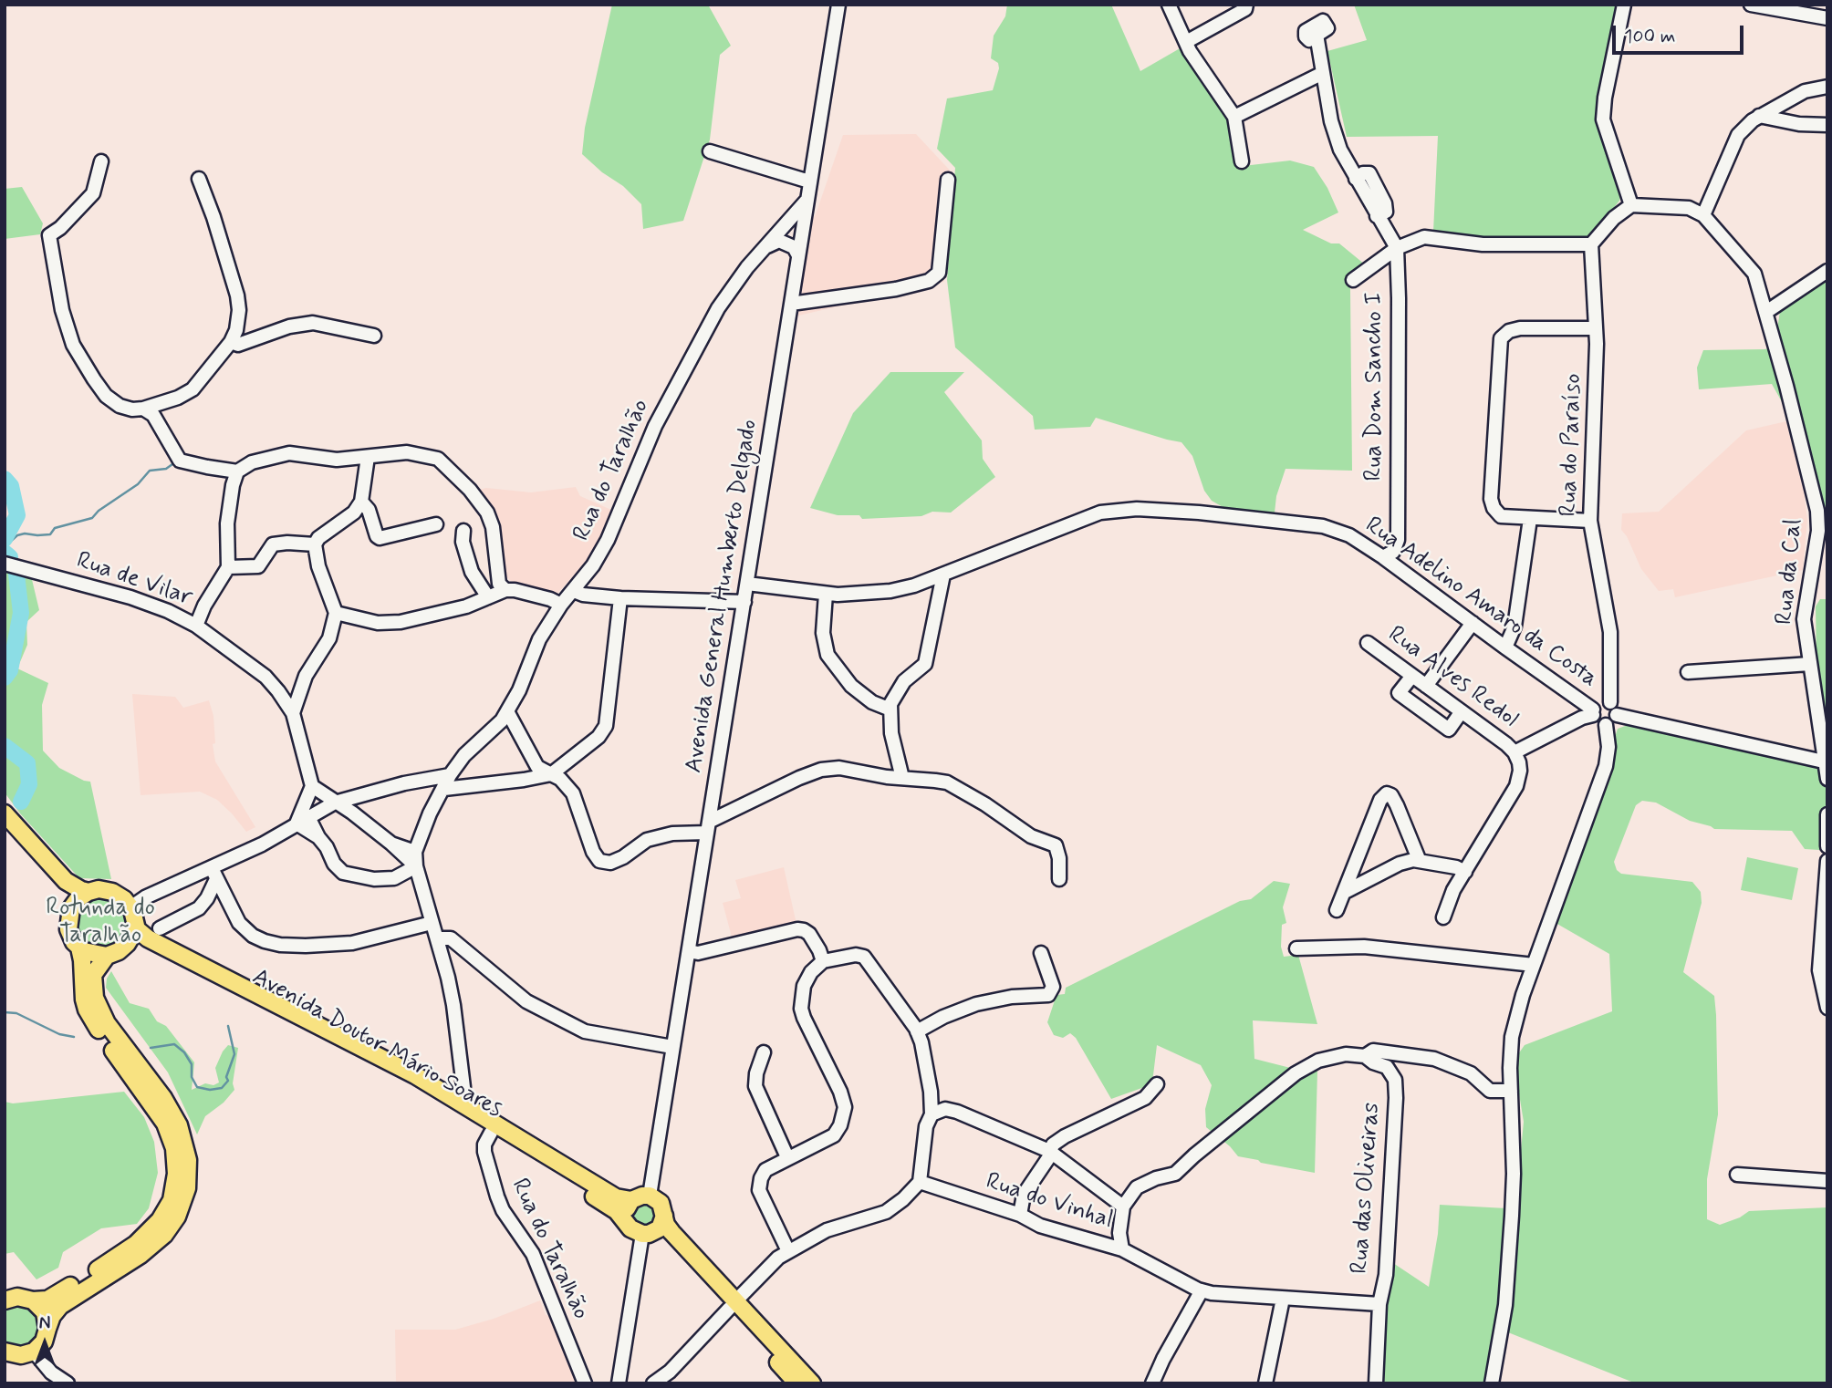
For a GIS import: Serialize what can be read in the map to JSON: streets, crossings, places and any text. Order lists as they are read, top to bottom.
{
  "streets": {
    "main road": ["Avenida Doutor Mário Soares"],
    "street": [
      "Rua Dom Sancho I",
      "Rua do Paraíso",
      "Rua do Taralhão",
      "Rua da Cal",
      "Rua de Vilar",
      "Avenida General Humberto Delgado",
      "Rua Adelino Amaro da Costa",
      "Rua Alves Redol",
      "Rua das Oliveiras",
      "Rua do Vinhal"
    ]
  },
  "crossings": [
    ["Rua Dom Sancho I", "Rua Adelino Amaro da Costa"],
    ["Rua do Paraíso", "Rua Adelino Amaro da Costa"],
    ["Rua do Taralhão", "Avenida General Humberto Delgado"],
    ["Rua do Taralhão", "Avenida Doutor Mário Soares"],
    ["Avenida General Humberto Delgado", "Rua Adelino Amaro da Costa"],
    ["Avenida General Humberto Delgado", "Avenida Doutor Mário Soares"],
    ["Rua das Oliveiras", "Rua do Vinhal"]
  ],
  "parks": ["Rotunda do Taralhão"],
  "scale_bar": "100 m",
  "north": "top"
}
